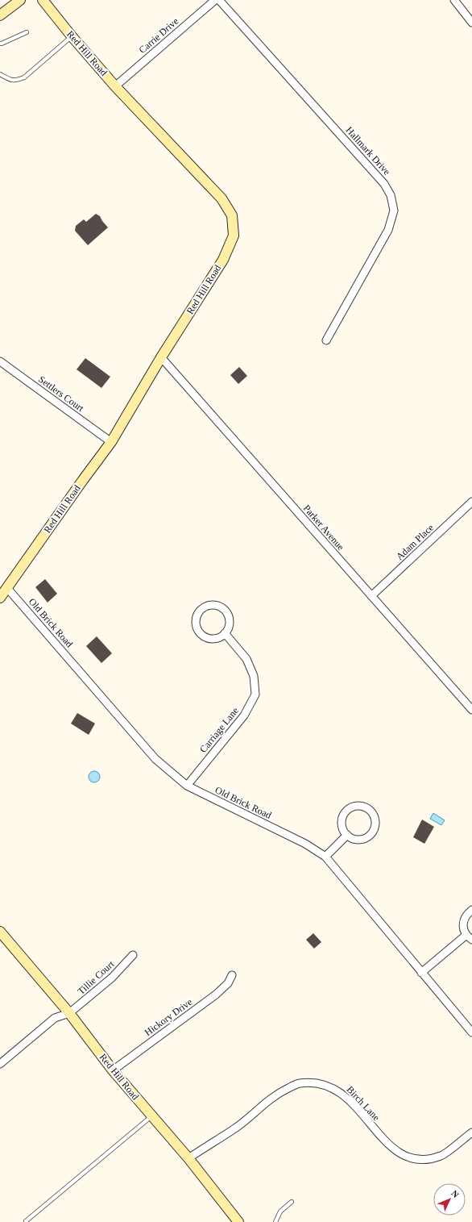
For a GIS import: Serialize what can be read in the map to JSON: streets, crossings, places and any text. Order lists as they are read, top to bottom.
{
  "streets": {
    "street": [
      "Carrie Drive",
      "Red Hill Road",
      "Hallmark Drive",
      "Settlers Court",
      "Parker Avenue",
      "Adam Place",
      "Old Brick Road",
      "Carriage Lane",
      "Tillie Court",
      "Hickory Drive",
      "Birch Lane"
    ]
  },
  "crossings": [
    ["Carrie Drive", "Red Hill Road"],
    ["Red Hill Road", "Settlers Court"],
    ["Red Hill Road", "Parker Avenue"],
    ["Red Hill Road", "Old Brick Road"],
    ["Red Hill Road", "Tillie Court"],
    ["Red Hill Road", "Hickory Drive"],
    ["Red Hill Road", "Birch Lane"],
    ["Parker Avenue", "Adam Place"],
    ["Old Brick Road", "Carriage Lane"]
  ],
  "north": "top right"
}
